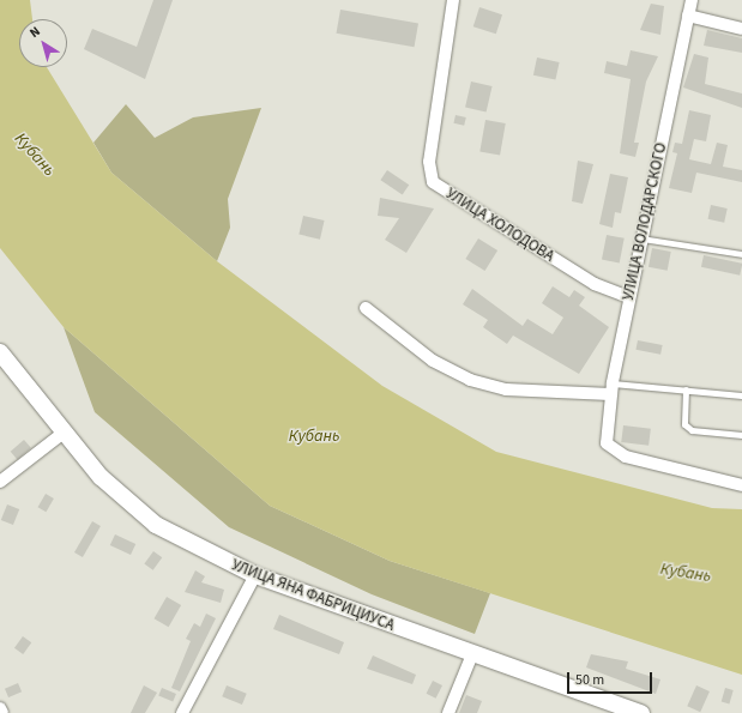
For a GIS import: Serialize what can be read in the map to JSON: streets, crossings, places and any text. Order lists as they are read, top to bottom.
{
  "streets": {
    "street": ["УЛИЦА ВОЛОДАРСКОГО", "УЛИЦА ХОЛОДОВА", "УЛИЦА ЯНА ФАБРИЦИУСА"]
  },
  "crossings": [
    ["УЛИЦА ВОЛОДАРСКОГО", "УЛИЦА ХОЛОДОВА"]
  ],
  "water": ["Кубань"],
  "scale_bar": "50 m",
  "north": "top left"
}
